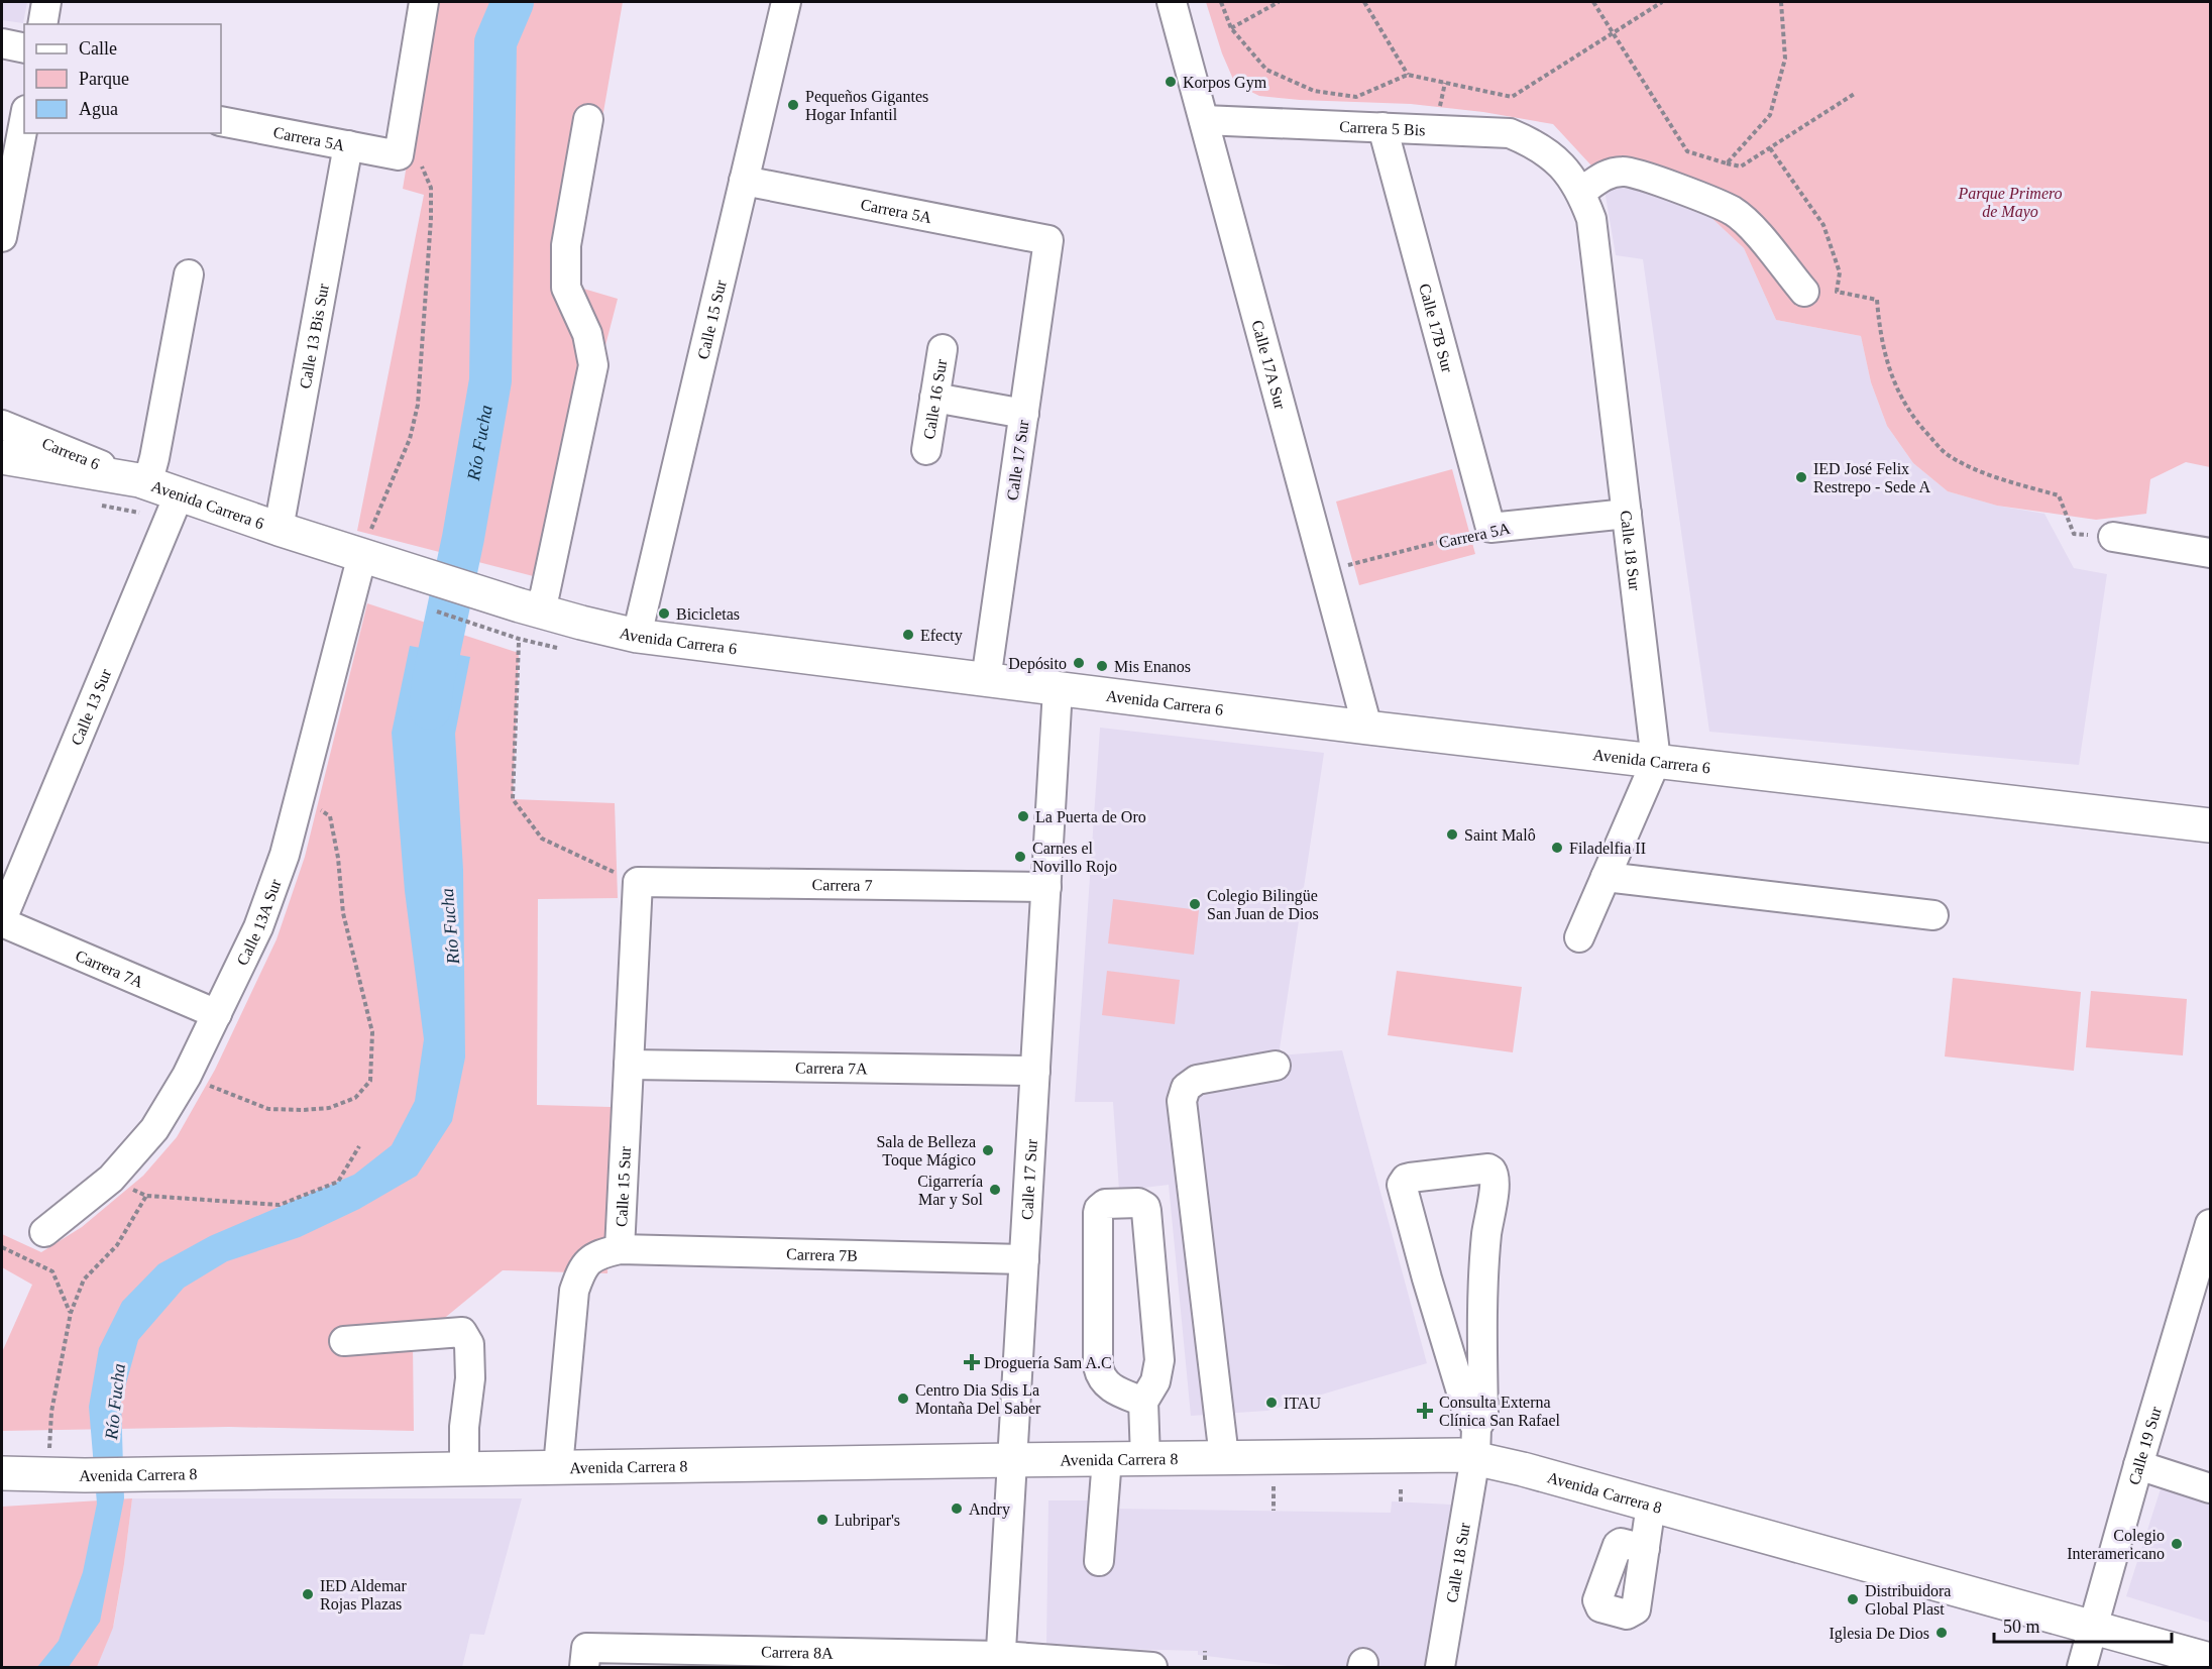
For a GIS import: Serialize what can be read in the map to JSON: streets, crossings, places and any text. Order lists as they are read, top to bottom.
{
  "streets": {
    "main road": ["Avenida Carrera 6", "Avenida Carrera 8"],
    "street": [
      "Carrera 5 Bis",
      "Carrera 5A",
      "Calle 15 Sur",
      "Calle 17B Sur",
      "Calle 13 Bis Sur",
      "Calle 17A Sur",
      "Calle 16 Sur",
      "Carrera 6",
      "Calle 17 Sur",
      "Calle 18 Sur",
      "Calle 13 Sur",
      "Carrera 7",
      "Calle 13A Sur",
      "Carrera 7A",
      "Carrera 7B",
      "Calle 19 Sur",
      "Carrera 8A"
    ]
  },
  "crossings": [
    ["Carrera 5 Bis", "Calle 17B Sur"],
    ["Carrera 5 Bis", "Calle 17A Sur"],
    ["Carrera 5 Bis", "Calle 18 Sur"],
    ["Carrera 5A", "Calle 15 Sur"],
    ["Carrera 5A", "Calle 17B Sur"],
    ["Carrera 5A", "Calle 13 Bis Sur"],
    ["Carrera 5A", "Calle 17A Sur"],
    ["Carrera 5A", "Calle 17 Sur"],
    ["Carrera 5A", "Calle 18 Sur"],
    ["Calle 15 Sur", "Avenida Carrera 6"],
    ["Calle 15 Sur", "Carrera 7"],
    ["Calle 15 Sur", "Carrera 7A"],
    ["Calle 15 Sur", "Carrera 7B"],
    ["Calle 15 Sur", "Avenida Carrera 8"],
    ["Calle 13 Bis Sur", "Avenida Carrera 6"],
    ["Calle 17A Sur", "Avenida Carrera 6"],
    ["Carrera 6", "Avenida Carrera 6"],
    ["Calle 17 Sur", "Avenida Carrera 6"],
    ["Calle 17 Sur", "Carrera 7"],
    ["Calle 17 Sur", "Carrera 7A"],
    ["Calle 17 Sur", "Carrera 7B"],
    ["Calle 17 Sur", "Avenida Carrera 8"],
    ["Calle 17 Sur", "Carrera 8A"],
    ["Avenida Carrera 6", "Calle 18 Sur"],
    ["Avenida Carrera 6", "Calle 13 Sur"],
    ["Avenida Carrera 6", "Calle 13A Sur"],
    ["Calle 18 Sur", "Avenida Carrera 8"],
    ["Calle 13 Sur", "Carrera 7A"],
    ["Calle 13A Sur", "Carrera 7A"],
    ["Calle 19 Sur", "Avenida Carrera 8"]
  ],
  "water": ["Río Fucha"],
  "parks": ["Parque Primero de Mayo"],
  "places": {
    "other": [
      "Korpos Gym",
      "Pequeños Gigantes Hogar Infantil",
      "IED José Felix Restrepo - Sede A",
      "Bicicletas",
      "Efecty",
      "Depósito",
      "Mis Enanos",
      "La Puerta de Oro",
      "Saint Malô",
      "Filadelfia II",
      "Carnes el Novillo Rojo",
      "Colegio Bilingüe San Juan de Dios",
      "Sala de Belleza Toque Mágico",
      "Cigarrería Mar y Sol",
      "Centro Dia Sdis La Montaña Del Saber",
      "ITAU",
      "Andry",
      "Lubripar's",
      "Colegio Interamericano",
      "IED Aldemar Rojas Plazas",
      "Distribuidora Global Plast",
      "Iglesia De Dios"
    ],
    "health": ["Droguería Sam A.C", "Consulta Externa Clínica San Rafael"]
  },
  "legend": ["Calle", "Parque", "Agua"],
  "scale_bar": "50 m"
}
